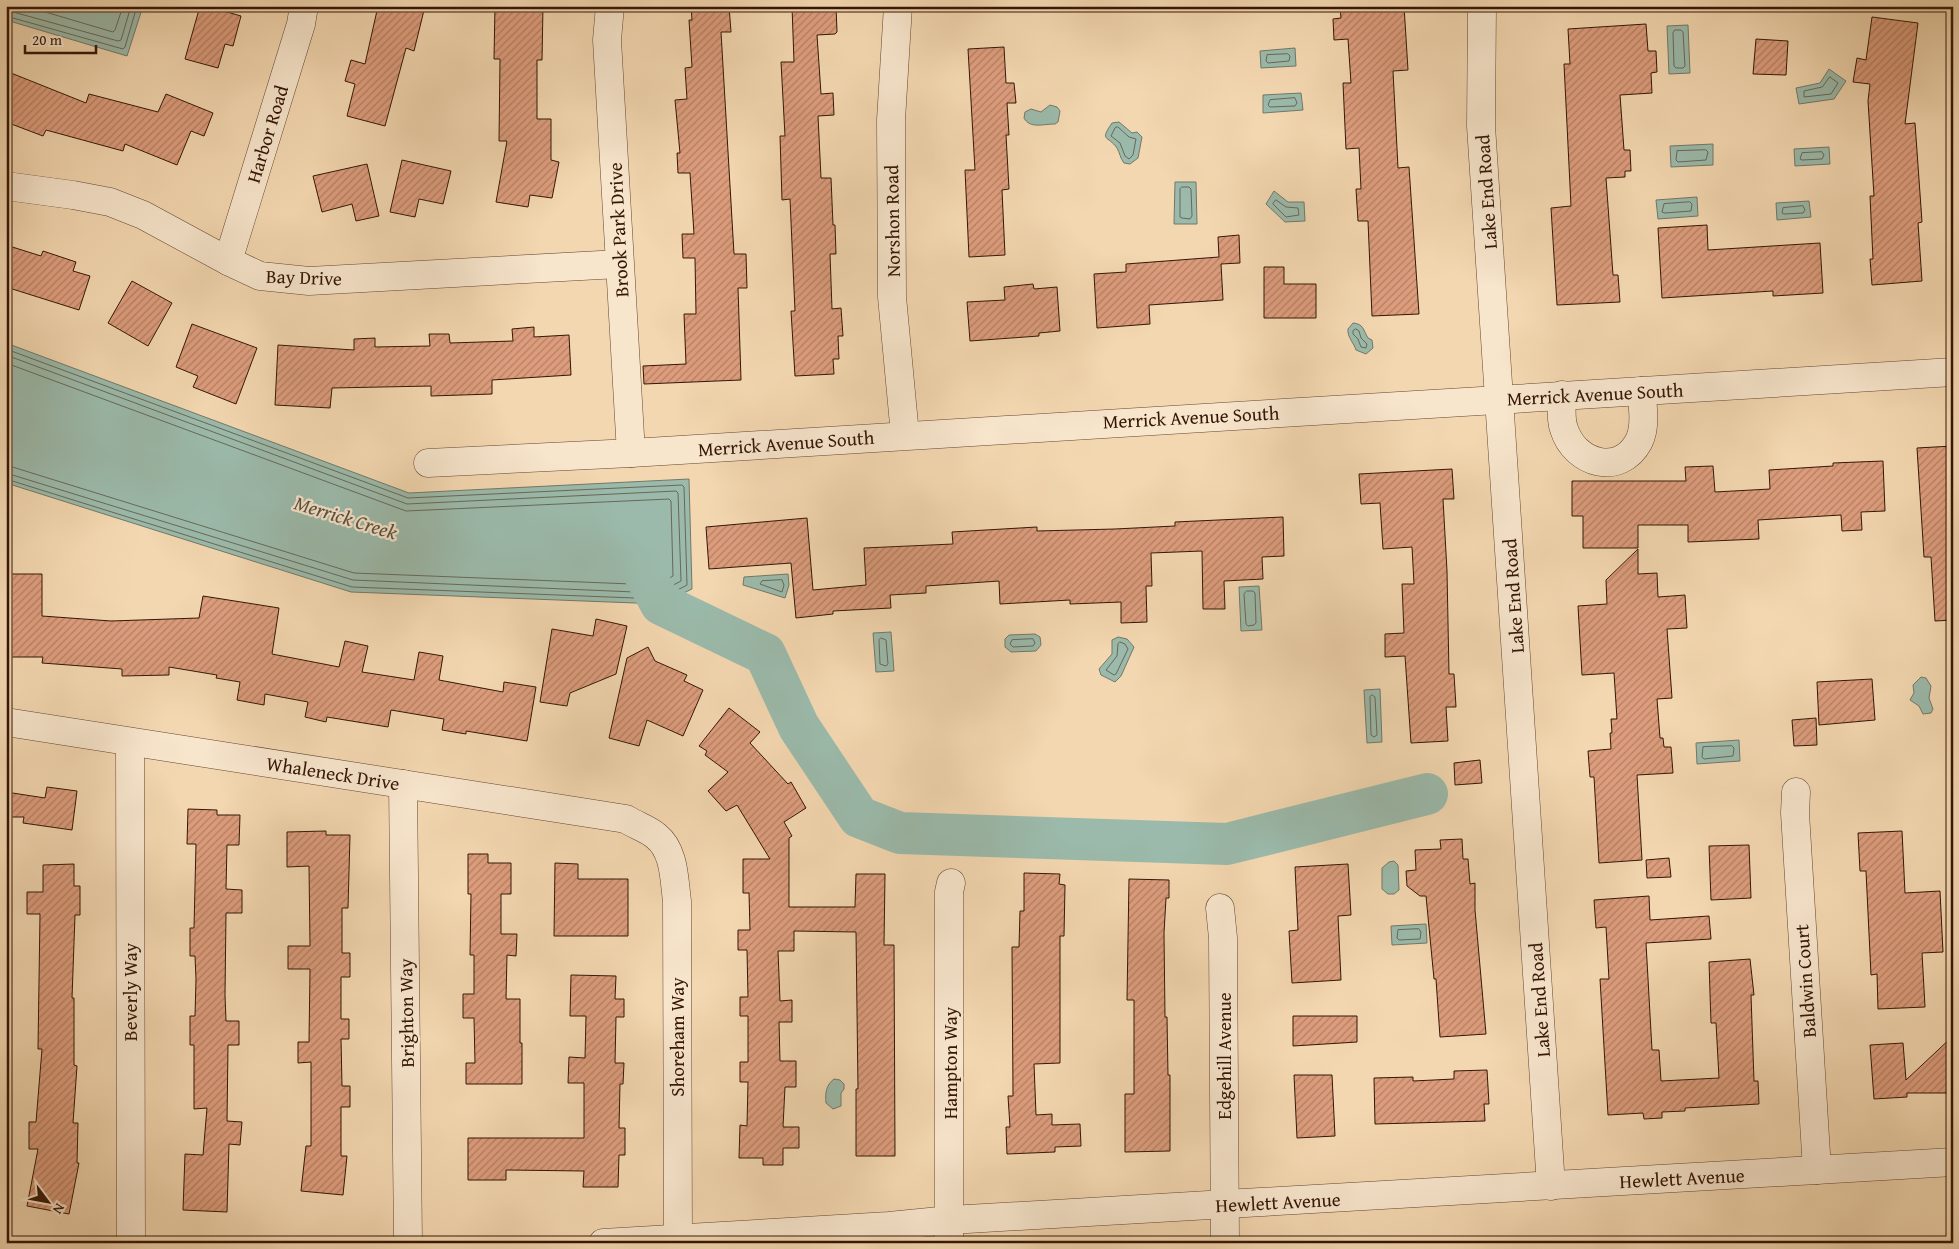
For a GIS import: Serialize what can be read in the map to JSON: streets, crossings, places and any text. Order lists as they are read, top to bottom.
{
  "streets": {
    "street": [
      "Harbor Road",
      "Lake End Road",
      "Norshon Road",
      "Brook Park Drive",
      "Bay Drive",
      "Merrick Avenue South",
      "Whaleneck Drive",
      "Baldwin Court",
      "Beverly Way",
      "Brighton Way",
      "Shoreham Way",
      "Edgehill Avenue",
      "Hampton Way",
      "Hewlett Avenue"
    ]
  },
  "crossings": [
    ["Harbor Road", "Bay Drive"],
    ["Lake End Road", "Merrick Avenue South"],
    ["Lake End Road", "Hewlett Avenue"],
    ["Norshon Road", "Merrick Avenue South"],
    ["Brook Park Drive", "Bay Drive"],
    ["Brook Park Drive", "Merrick Avenue South"],
    ["Whaleneck Drive", "Beverly Way"],
    ["Whaleneck Drive", "Brighton Way"],
    ["Whaleneck Drive", "Shoreham Way"],
    ["Baldwin Court", "Hewlett Avenue"],
    ["Shoreham Way", "Hewlett Avenue"],
    ["Edgehill Avenue", "Hewlett Avenue"],
    ["Hampton Way", "Hewlett Avenue"]
  ],
  "water": ["Merrick Creek"],
  "scale_bar": "20 m",
  "north": "bottom right"
}
